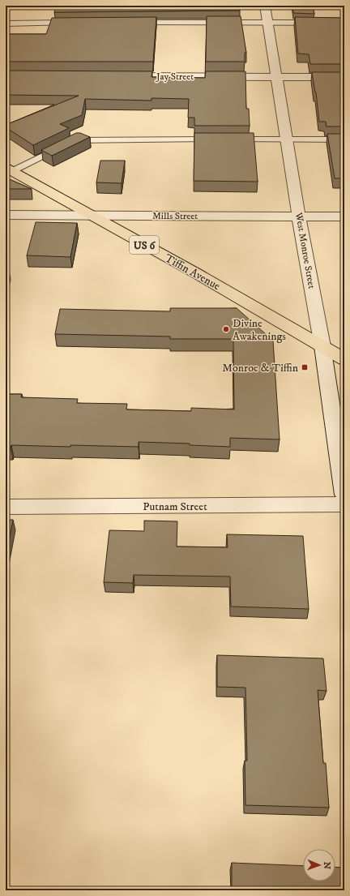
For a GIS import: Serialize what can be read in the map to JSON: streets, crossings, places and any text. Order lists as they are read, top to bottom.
{
  "streets": {
    "main road": ["US 6", "Tiffin Avenue"],
    "street": [
      "Jay Street",
      "Mills Street",
      "West Monroe Street",
      "Putnam Street"
    ]
  },
  "crossings": [
    ["Jay Street", "West Monroe Street"],
    ["Mills Street", "West Monroe Street"],
    ["Mills Street", "Tiffin Avenue"],
    ["West Monroe Street", "Tiffin Avenue"]
  ],
  "places": {
    "other": ["Divine Awakenings"],
    "transit": ["Monroe & Tiffin"]
  },
  "north": "right"
}
